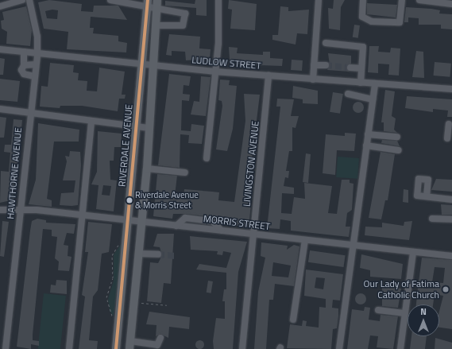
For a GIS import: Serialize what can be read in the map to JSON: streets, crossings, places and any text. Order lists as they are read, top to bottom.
{
  "streets": {
    "main road": ["RIVERDALE AVENUE"],
    "street": [
      "LUDLOW STREET",
      "LIVINGSTON AVENUE",
      "HAWTHORNE AVENUE",
      "MORRIS STREET"
    ]
  },
  "crossings": [
    ["LUDLOW STREET", "RIVERDALE AVENUE"],
    ["LUDLOW STREET", "LIVINGSTON AVENUE"],
    ["LUDLOW STREET", "HAWTHORNE AVENUE"],
    ["RIVERDALE AVENUE", "MORRIS STREET"],
    ["LIVINGSTON AVENUE", "MORRIS STREET"],
    ["HAWTHORNE AVENUE", "MORRIS STREET"]
  ],
  "places": ["Riverdale Avenue & Morris Street", "Our Lady of Fatima Catholic Church"],
  "north": "top"
}
